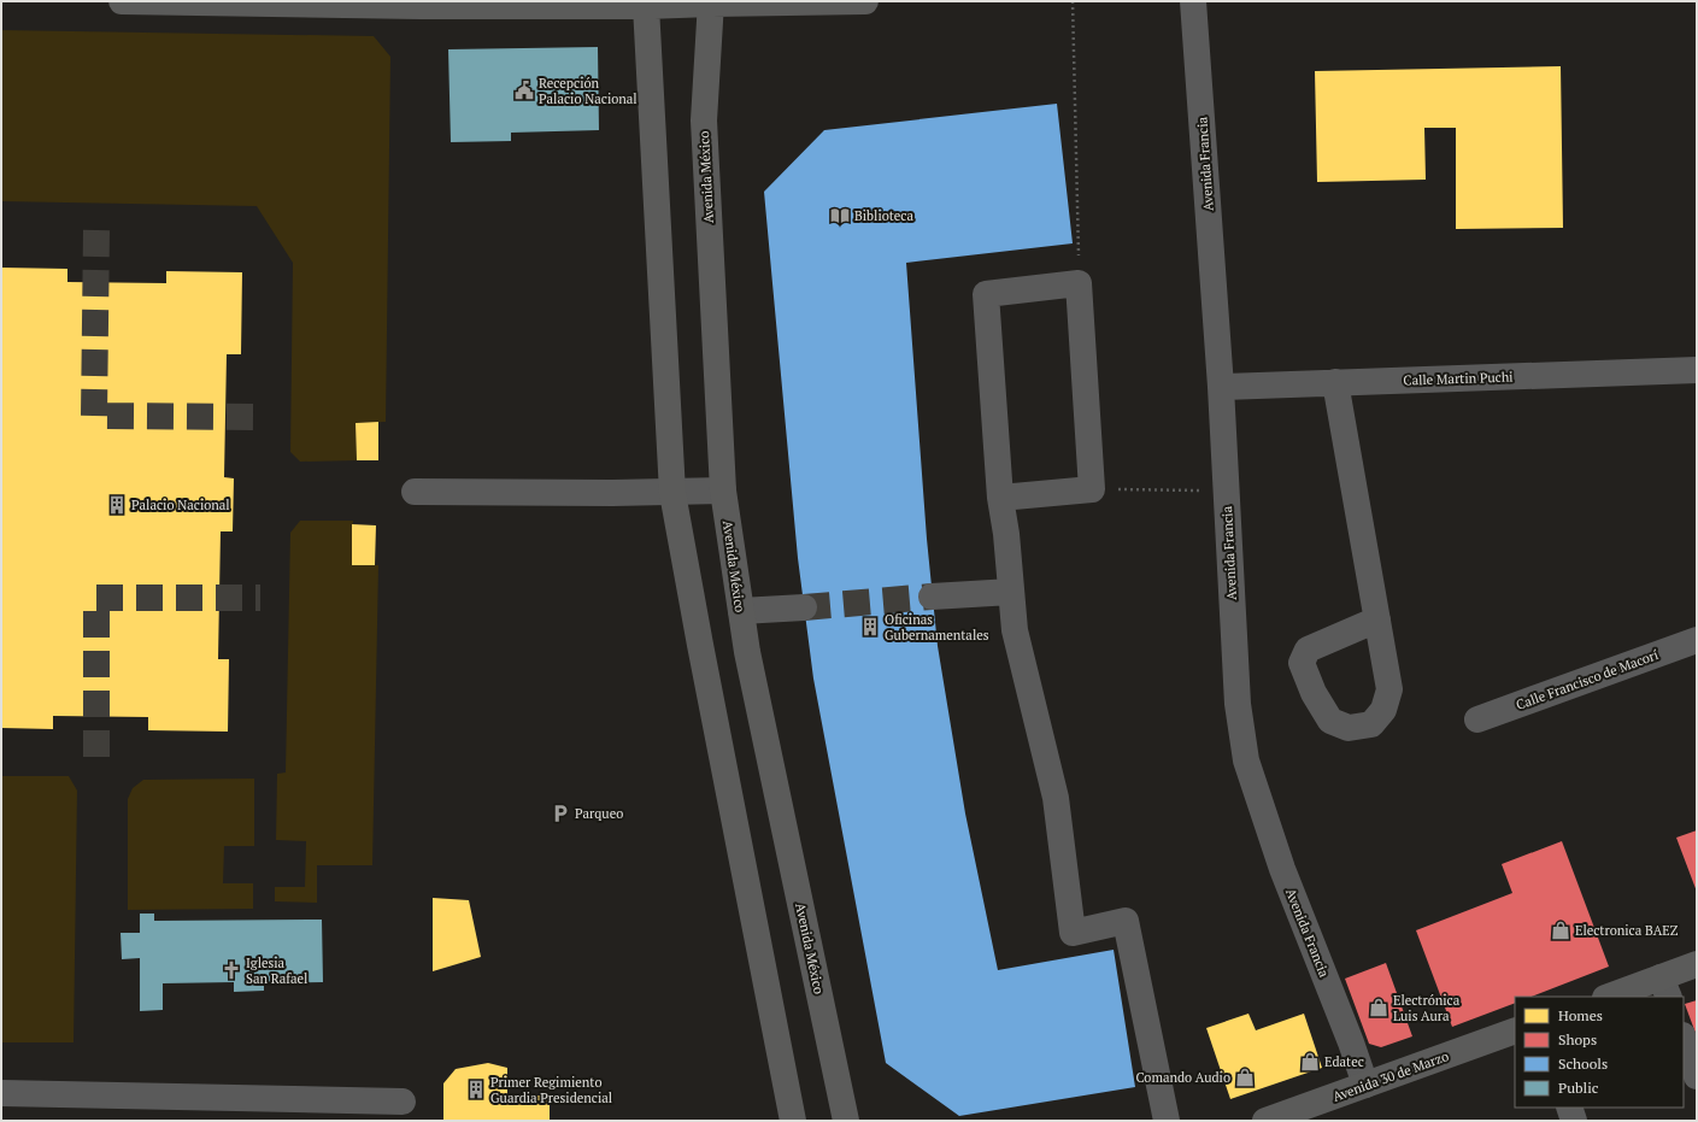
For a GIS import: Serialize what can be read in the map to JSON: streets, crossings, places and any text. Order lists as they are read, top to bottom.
{
  "streets": {
    "main road": ["Avenida México", "Avenida 30 de Marzo"],
    "street": ["Avenida Francia", "Calle Martin Puchi", "Calle Francisco de Macorí"]
  },
  "crossings": [
    ["Avenida Francia", "Calle Martin Puchi"],
    ["Avenida Francia", "Avenida 30 de Marzo"]
  ],
  "places": {
    "public building": ["Recepción Palacio Nacional"],
    "library": ["Biblioteca"],
    "building": ["Palacio Nacional", "Oficinas Gubernamentales", "Primer Regimiento Guardia Presidencial"],
    "parking": ["Parqueo"],
    "shop": [
      "Electronica BAEZ",
      "Electrónica Luis Aura",
      "Edatec",
      "Comando Audio"
    ],
    "church": ["Iglesia San Rafael"]
  },
  "legend": [
    "Homes",
    "Shops",
    "Schools",
    "Public"
  ]
}
